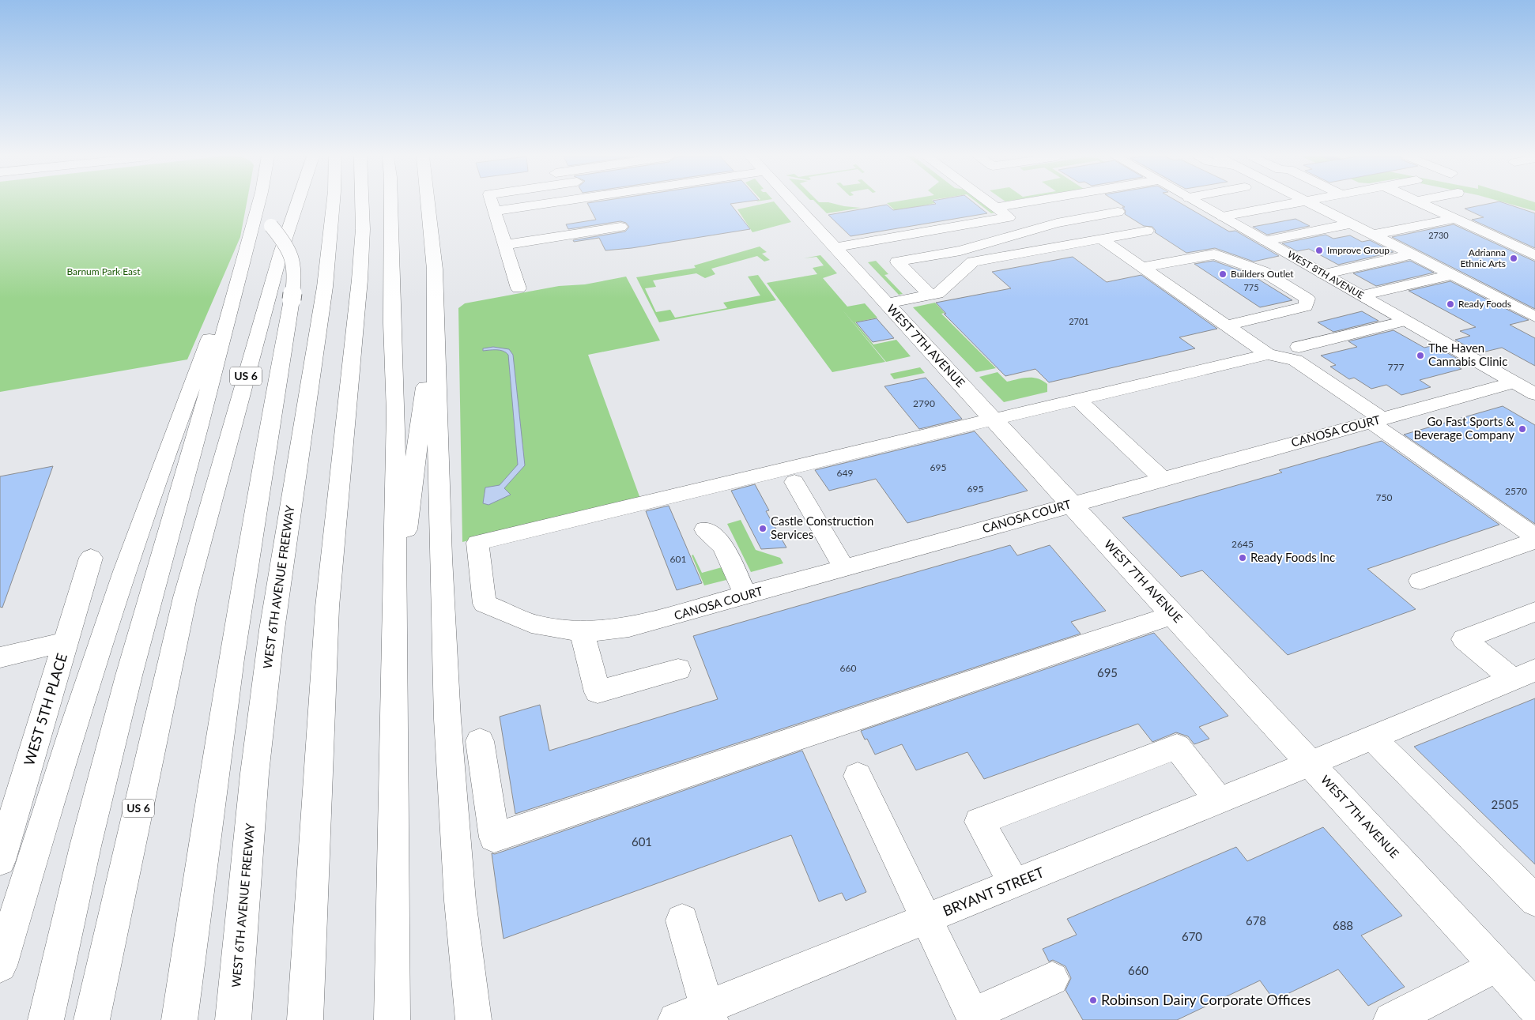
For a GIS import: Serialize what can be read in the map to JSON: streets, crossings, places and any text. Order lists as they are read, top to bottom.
{
  "streets": {
    "main road": [
      "WEST 8TH AVENUE",
      "WEST 7TH AVENUE",
      "US 6",
      "CANOSA COURT",
      "WEST 6TH AVENUE FREEWAY",
      "WEST 5TH PLACE",
      "BRYANT STREET"
    ]
  },
  "crossings": [
    ["WEST 8TH AVENUE", "CANOSA COURT"],
    ["WEST 7TH AVENUE", "CANOSA COURT"],
    ["WEST 7TH AVENUE", "BRYANT STREET"]
  ],
  "parks": ["Barnum Park East"],
  "places": [
    "Improve Group",
    "Adrianna Ethnic Arts",
    "Builders Outlet",
    "Ready Foods",
    "The Haven Cannabis Clinic",
    "Go Fast Sports & Beverage Company",
    "Castle Construction Services",
    "Ready Foods Inc",
    "Robinson Dairy Corporate Offices"
  ],
  "house_numbers": [
    "2730",
    "775",
    "2701",
    "777",
    "2790",
    "695",
    "649",
    "695",
    "2570",
    "750",
    "2645",
    "601",
    "660",
    "695",
    "2505",
    "601",
    "678",
    "688",
    "670",
    "660"
  ]
}
